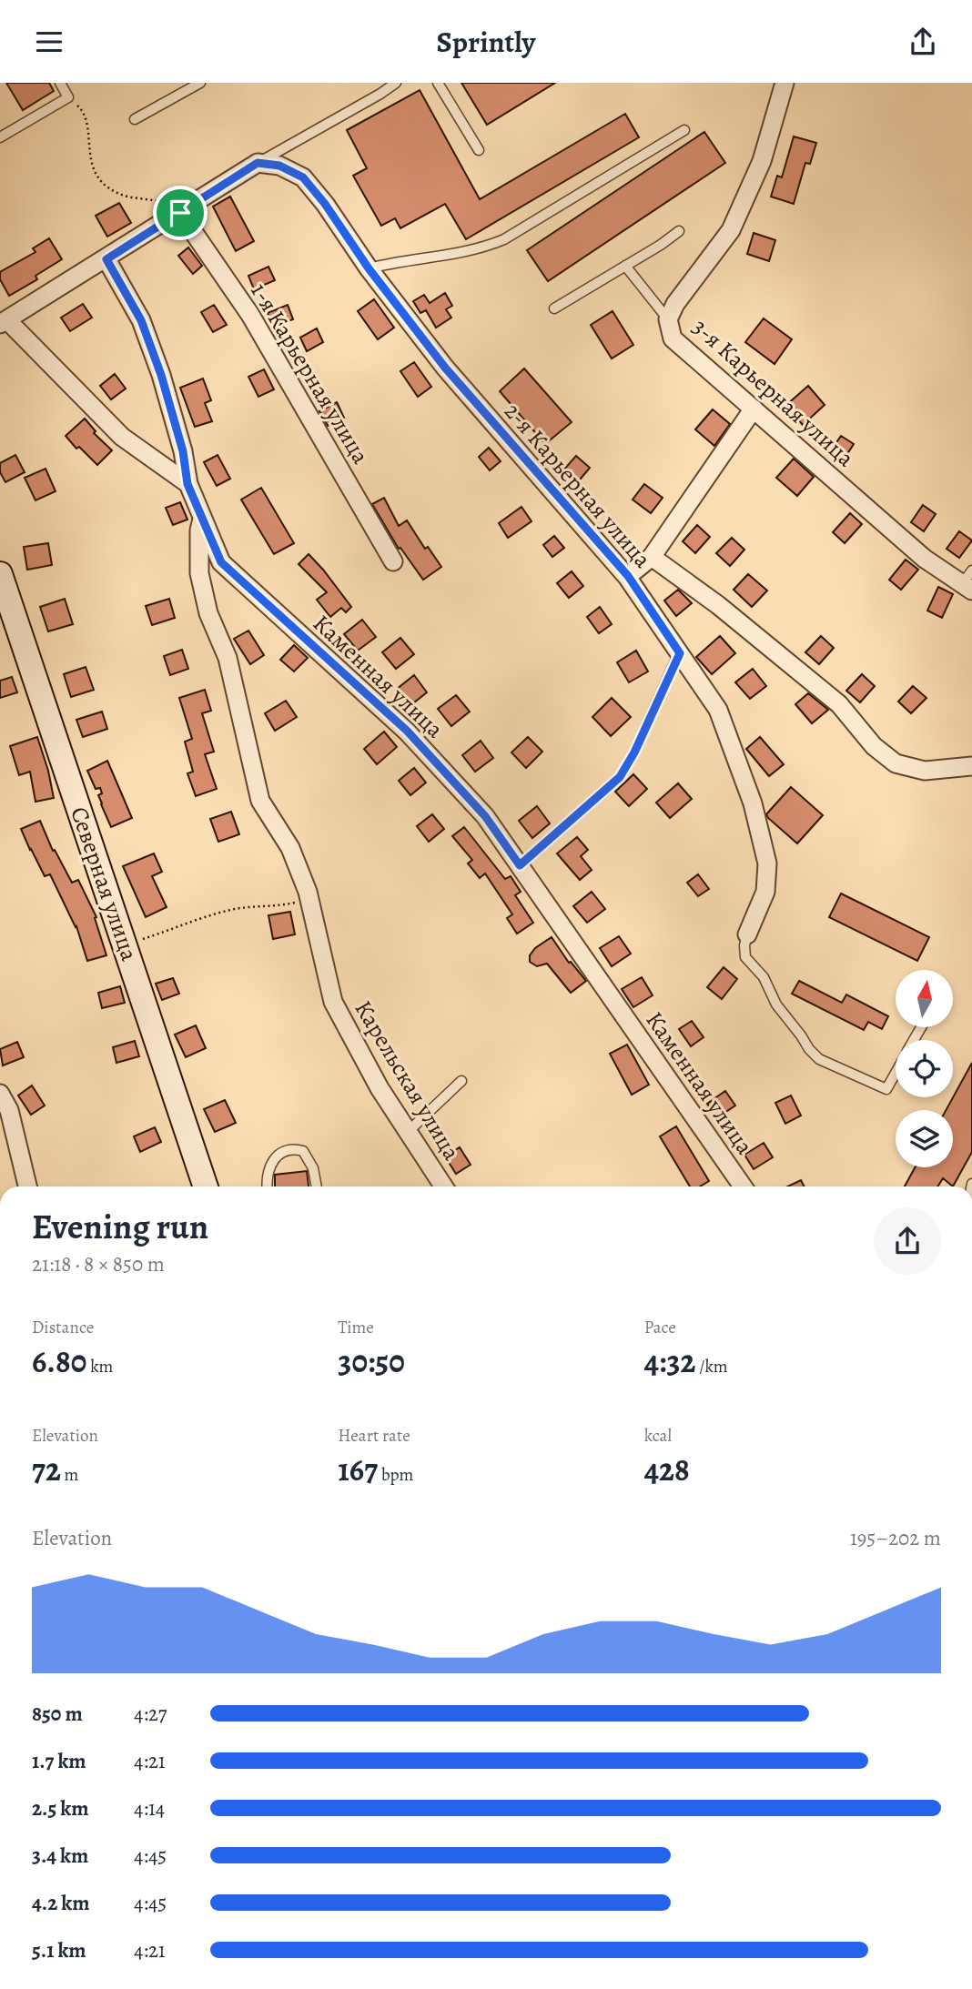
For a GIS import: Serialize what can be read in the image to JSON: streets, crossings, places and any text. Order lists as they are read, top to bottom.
{
  "streets": {
    "main road": ["Северная улица"],
    "street": [
      "1-я Карьерная улица",
      "3-я Карьерная улица",
      "2-я Карьерная улица",
      "Каменная улица",
      "Карельская улица"
    ]
  },
  "crossings": [
    ["Каменная улица", "Карельская улица"]
  ],
  "north": "top",
  "page": {
    "header": "Sprintly",
    "heading": ["Evening run", "21:18 · 8 × 850 m"],
    "stats": [
      ["Distance", "6.80 km"],
      ["Time", "30:50"],
      ["Pace", "4:32 /km"],
      ["Elevation", "72 m"],
      ["Heart rate", "167 bpm"],
      ["kcal", "428"]
    ],
    "chart": ["Elevation", "195–202 m"],
    "list": [
      {
        "name": "850 m",
        "note": "4:27"
      },
      {
        "name": "1.7 km",
        "note": "4:21"
      },
      {
        "name": "2.5 km",
        "note": "4:14"
      },
      {
        "name": "3.4 km",
        "note": "4:45"
      },
      {
        "name": "4.2 km",
        "note": "4:45"
      },
      {
        "name": "5.1 km",
        "note": "4:21"
      }
    ]
  }
}
